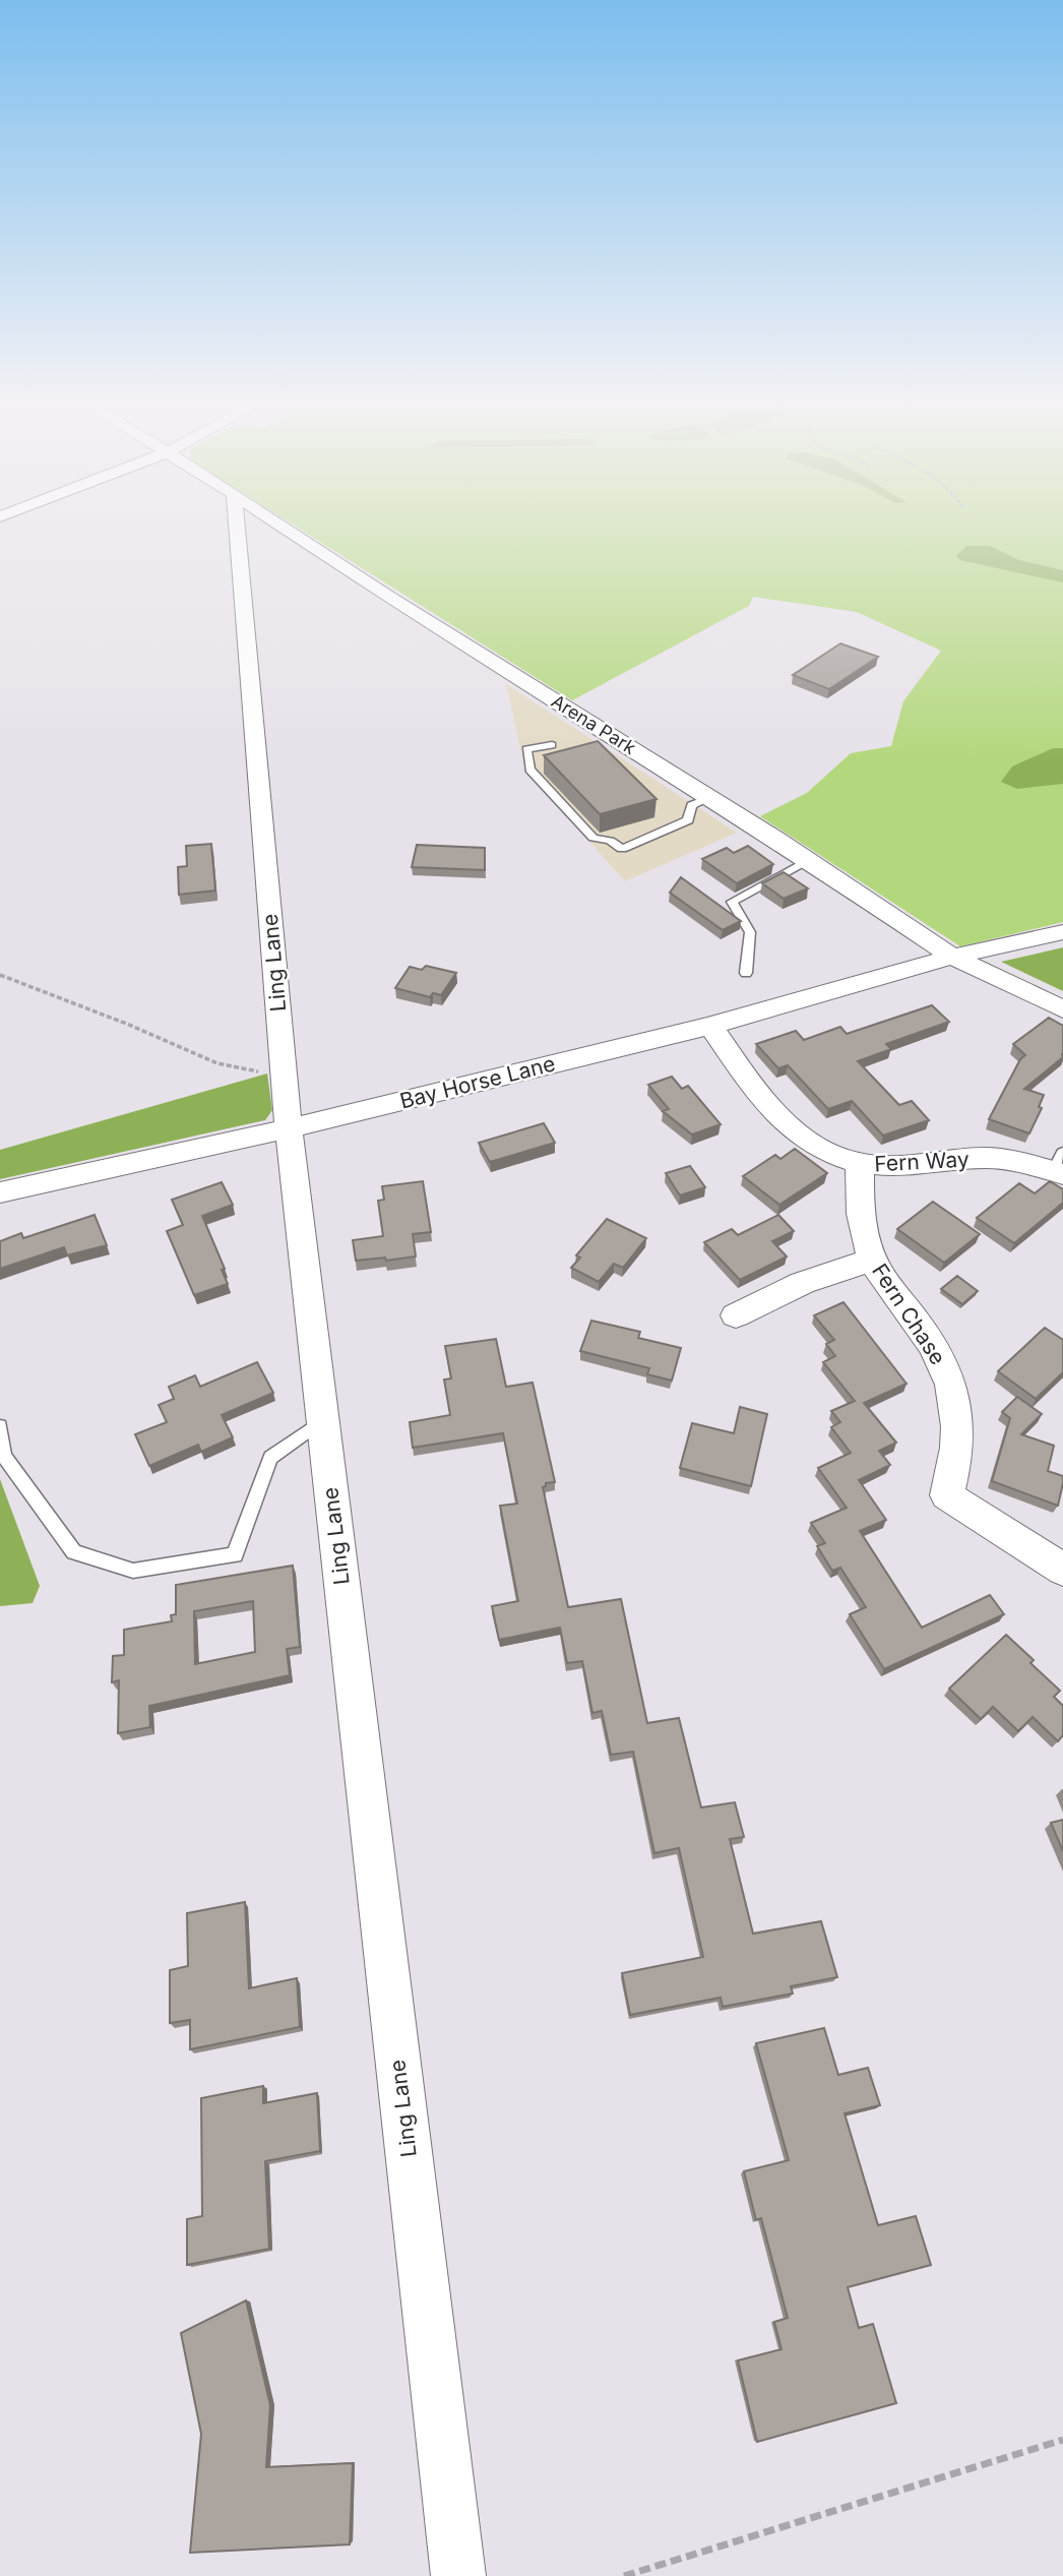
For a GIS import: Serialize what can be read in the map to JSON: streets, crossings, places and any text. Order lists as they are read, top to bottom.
{
  "streets": {
    "street": [
      "Arena Park",
      "Ling Lane",
      "Bay Horse Lane",
      "Fern Way",
      "Fern Chase"
    ]
  },
  "crossings": [
    ["Arena Park", "Bay Horse Lane"],
    ["Ling Lane", "Bay Horse Lane"],
    ["Bay Horse Lane", "Fern Way"],
    ["Fern Way", "Fern Chase"]
  ]
}
